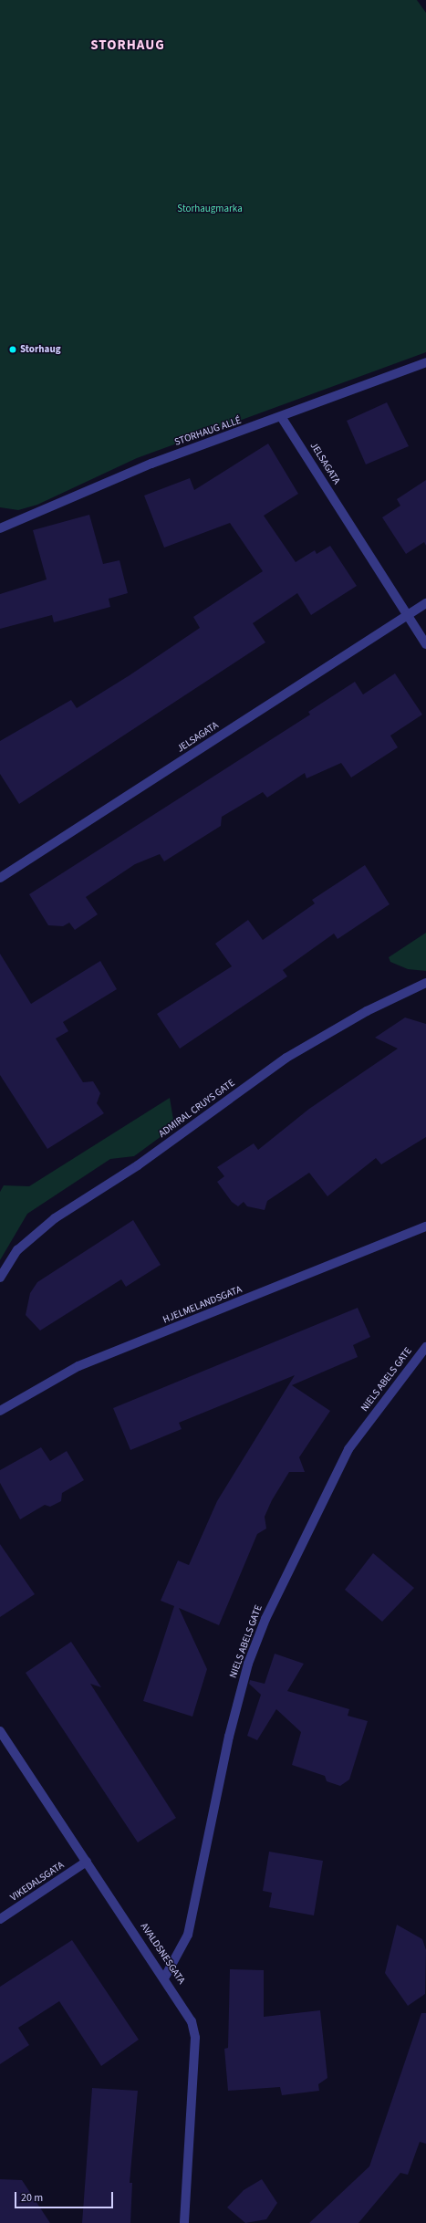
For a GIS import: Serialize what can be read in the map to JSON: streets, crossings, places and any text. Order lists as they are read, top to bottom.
{
  "streets": {
    "street": [
      "STORHAUG ALLÉ",
      "JELSAGATA",
      "ADMIRAL CRUYS GATE",
      "HJELMELANDSGATA",
      "NIELS ABELS GATE",
      "VIKEDALSGATA",
      "AVALDSNESGATA"
    ]
  },
  "crossings": [
    ["STORHAUG ALLÉ", "JELSAGATA"],
    ["NIELS ABELS GATE", "AVALDSNESGATA"],
    ["VIKEDALSGATA", "AVALDSNESGATA"]
  ],
  "districts": ["STORHAUG"],
  "parks": ["Storhaugmarka"],
  "places": ["Storhaug"],
  "scale_bar": "20 m"
}
